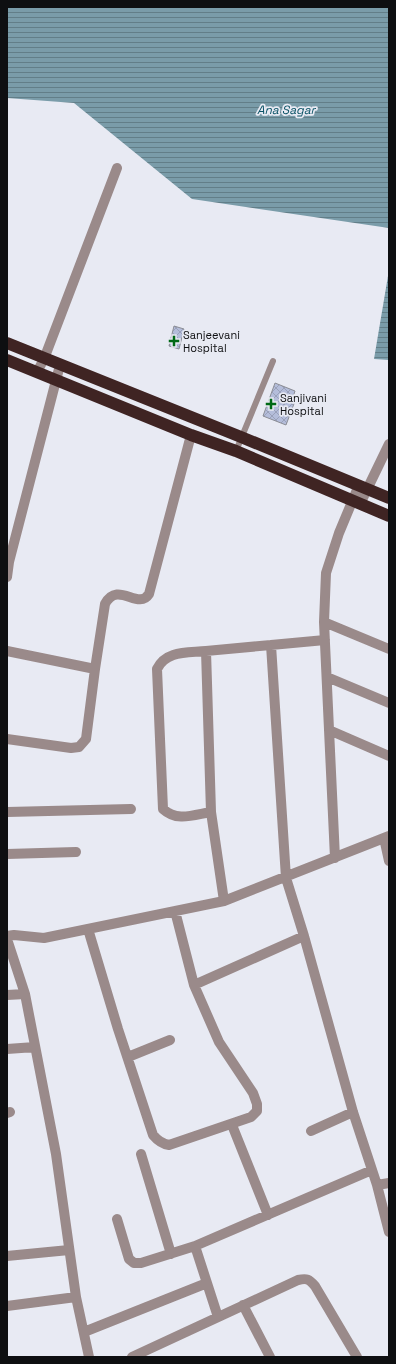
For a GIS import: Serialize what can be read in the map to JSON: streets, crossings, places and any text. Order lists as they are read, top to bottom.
{
  "water": ["Ana Sagar"],
  "places": {
    "health": ["Sanjeevani Hospital", "Sanjivani Hospital"]
  }
}
